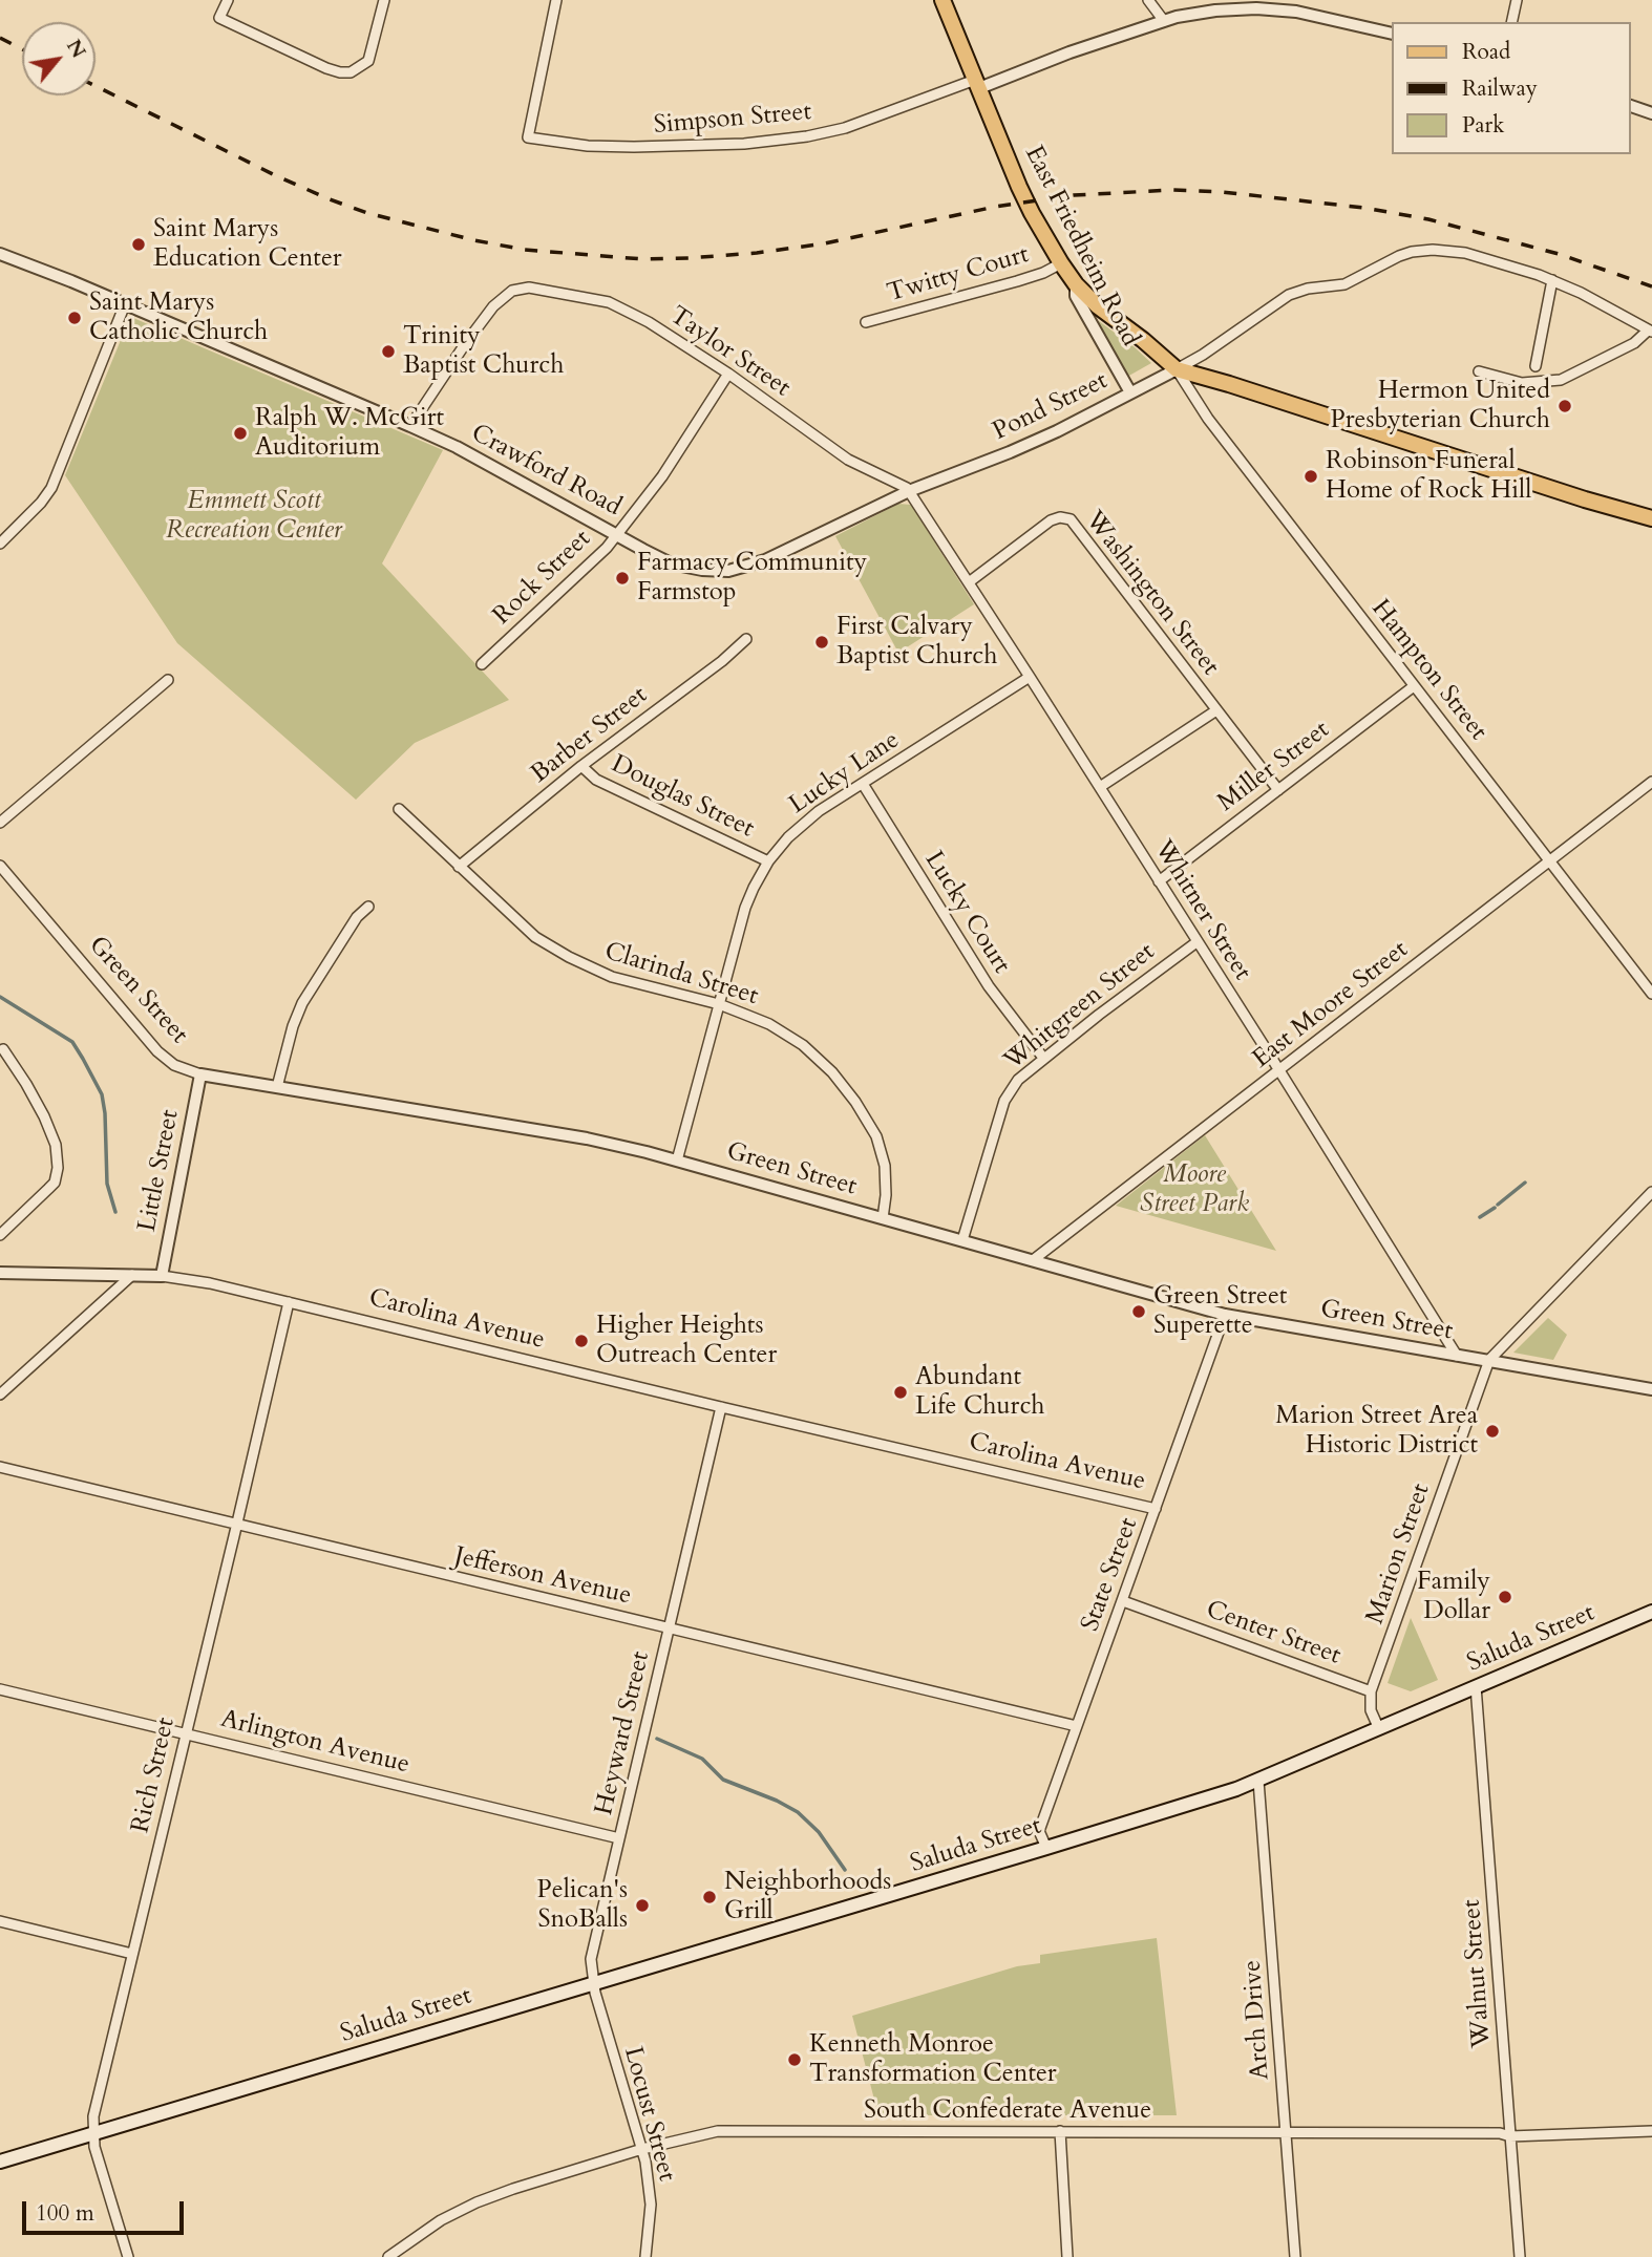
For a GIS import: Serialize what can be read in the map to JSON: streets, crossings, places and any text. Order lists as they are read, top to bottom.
{
  "streets": {
    "main road": ["East Friedheim Road", "Saluda Street"],
    "street": [
      "Simpson Street",
      "Twitty Court",
      "Taylor Street",
      "Pond Street",
      "Crawford Road",
      "Rock Street",
      "Washington Street",
      "Hampton Street",
      "Barber Street",
      "Miller Street",
      "Lucky Lane",
      "Douglas Street",
      "Whitner Street",
      "Lucky Court",
      "Clarinda Street",
      "Green Street",
      "East Moore Street",
      "Whitgreen Street",
      "Little Street",
      "Carolina Avenue",
      "Marion Street",
      "State Street",
      "Jefferson Avenue",
      "Center Street",
      "Heyward Street",
      "Arlington Avenue",
      "Rich Street",
      "Walnut Street",
      "Arch Drive",
      "South Confederate Avenue",
      "Locust Street"
    ]
  },
  "crossings": [
    ["Simpson Street", "East Friedheim Road"],
    ["East Friedheim Road", "Twitty Court"],
    ["East Friedheim Road", "Pond Street"],
    ["Taylor Street", "Pond Street"],
    ["Taylor Street", "Crawford Road"],
    ["Taylor Street", "Rock Street"],
    ["Taylor Street", "Whitner Street"],
    ["Pond Street", "Crawford Road"],
    ["Pond Street", "Hampton Street"],
    ["Pond Street", "Whitner Street"],
    ["Crawford Road", "Rock Street"],
    ["Crawford Road", "Whitner Street"],
    ["Washington Street", "Miller Street"],
    ["Washington Street", "Whitner Street"],
    ["Hampton Street", "Miller Street"],
    ["Hampton Street", "East Moore Street"],
    ["Barber Street", "Douglas Street"],
    ["Barber Street", "Clarinda Street"],
    ["Miller Street", "Whitner Street"],
    ["Lucky Lane", "Douglas Street"],
    ["Lucky Lane", "Whitner Street"],
    ["Lucky Lane", "Lucky Court"],
    ["Lucky Lane", "Clarinda Street"],
    ["Lucky Lane", "Green Street"],
    ["Whitner Street", "Green Street"],
    ["Whitner Street", "East Moore Street"],
    ["Whitner Street", "Whitgreen Street"],
    ["Lucky Court", "Whitgreen Street"],
    ["Clarinda Street", "Green Street"],
    ["Green Street", "East Moore Street"],
    ["Green Street", "Whitgreen Street"],
    ["Green Street", "Little Street"],
    ["Green Street", "Marion Street"],
    ["Green Street", "State Street"],
    ["Little Street", "Carolina Avenue"],
    ["Carolina Avenue", "State Street"],
    ["Carolina Avenue", "Heyward Street"],
    ["Carolina Avenue", "Rich Street"],
    ["Marion Street", "Center Street"],
    ["State Street", "Jefferson Avenue"],
    ["State Street", "Center Street"],
    ["State Street", "Saluda Street"],
    ["Jefferson Avenue", "Heyward Street"],
    ["Jefferson Avenue", "Rich Street"],
    ["Saluda Street", "Heyward Street"],
    ["Saluda Street", "Rich Street"],
    ["Saluda Street", "Walnut Street"],
    ["Saluda Street", "Arch Drive"],
    ["Saluda Street", "Locust Street"],
    ["Heyward Street", "Arlington Avenue"],
    ["Heyward Street", "Locust Street"],
    ["Arlington Avenue", "Rich Street"],
    ["Walnut Street", "South Confederate Avenue"],
    ["Arch Drive", "South Confederate Avenue"],
    ["South Confederate Avenue", "Locust Street"]
  ],
  "parks": ["Emmett Scott Recreation Center", "Moore Street Park"],
  "places": [
    "Saint Marys Education Center",
    "Saint Marys Catholic Church",
    "Trinity Baptist Church",
    "Hermon United Presbyterian Church",
    "Ralph W. McGirt Auditorium",
    "Robinson Funeral Home of Rock Hill",
    "Farmacy Community Farmstop",
    "First Calvary Baptist Church",
    "Green Street Superette",
    "Higher Heights Outreach Center",
    "Abundant Life Church",
    "Marion Street Area Historic District",
    "Family Dollar",
    "Neighborhoods Grill",
    "Pelican's SnoBalls",
    "Kenneth Monroe Transformation Center"
  ],
  "legend": ["Road", "Railway", "Park"],
  "scale_bar": "100 m",
  "north": "top right"
}
